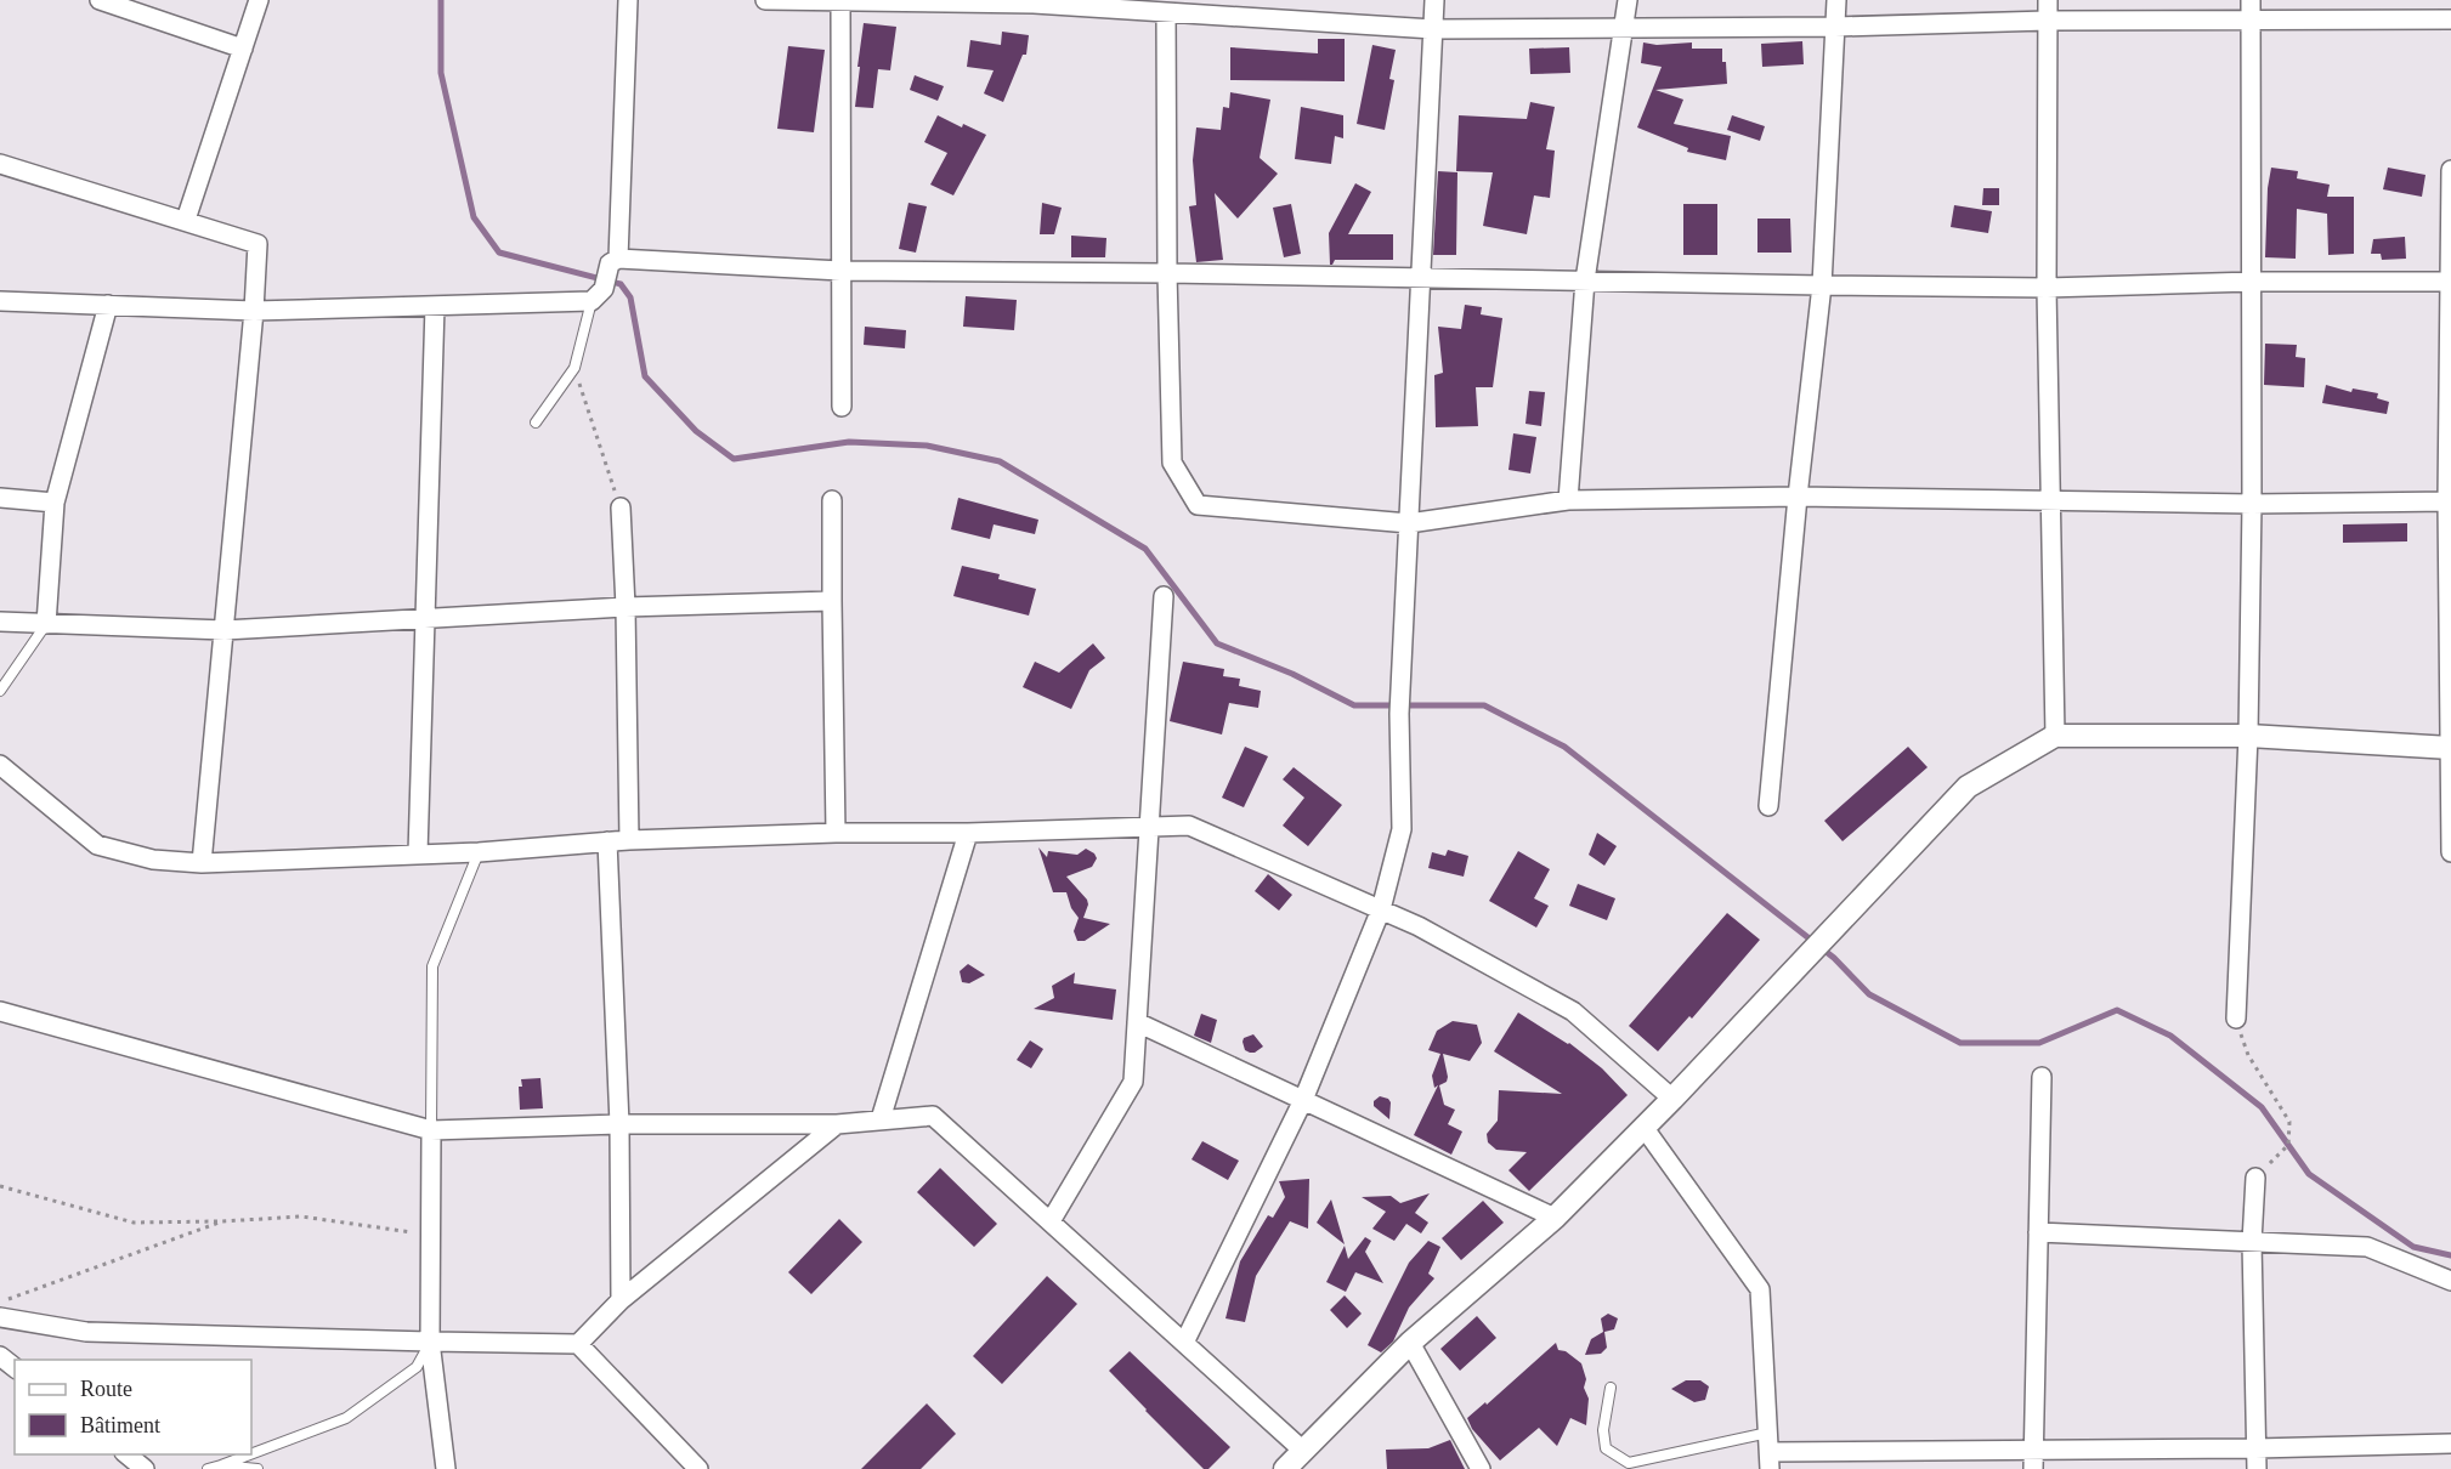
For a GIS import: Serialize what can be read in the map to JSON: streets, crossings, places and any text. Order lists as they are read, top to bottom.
{
  "legend": ["Route", "Bâtiment"]
}
